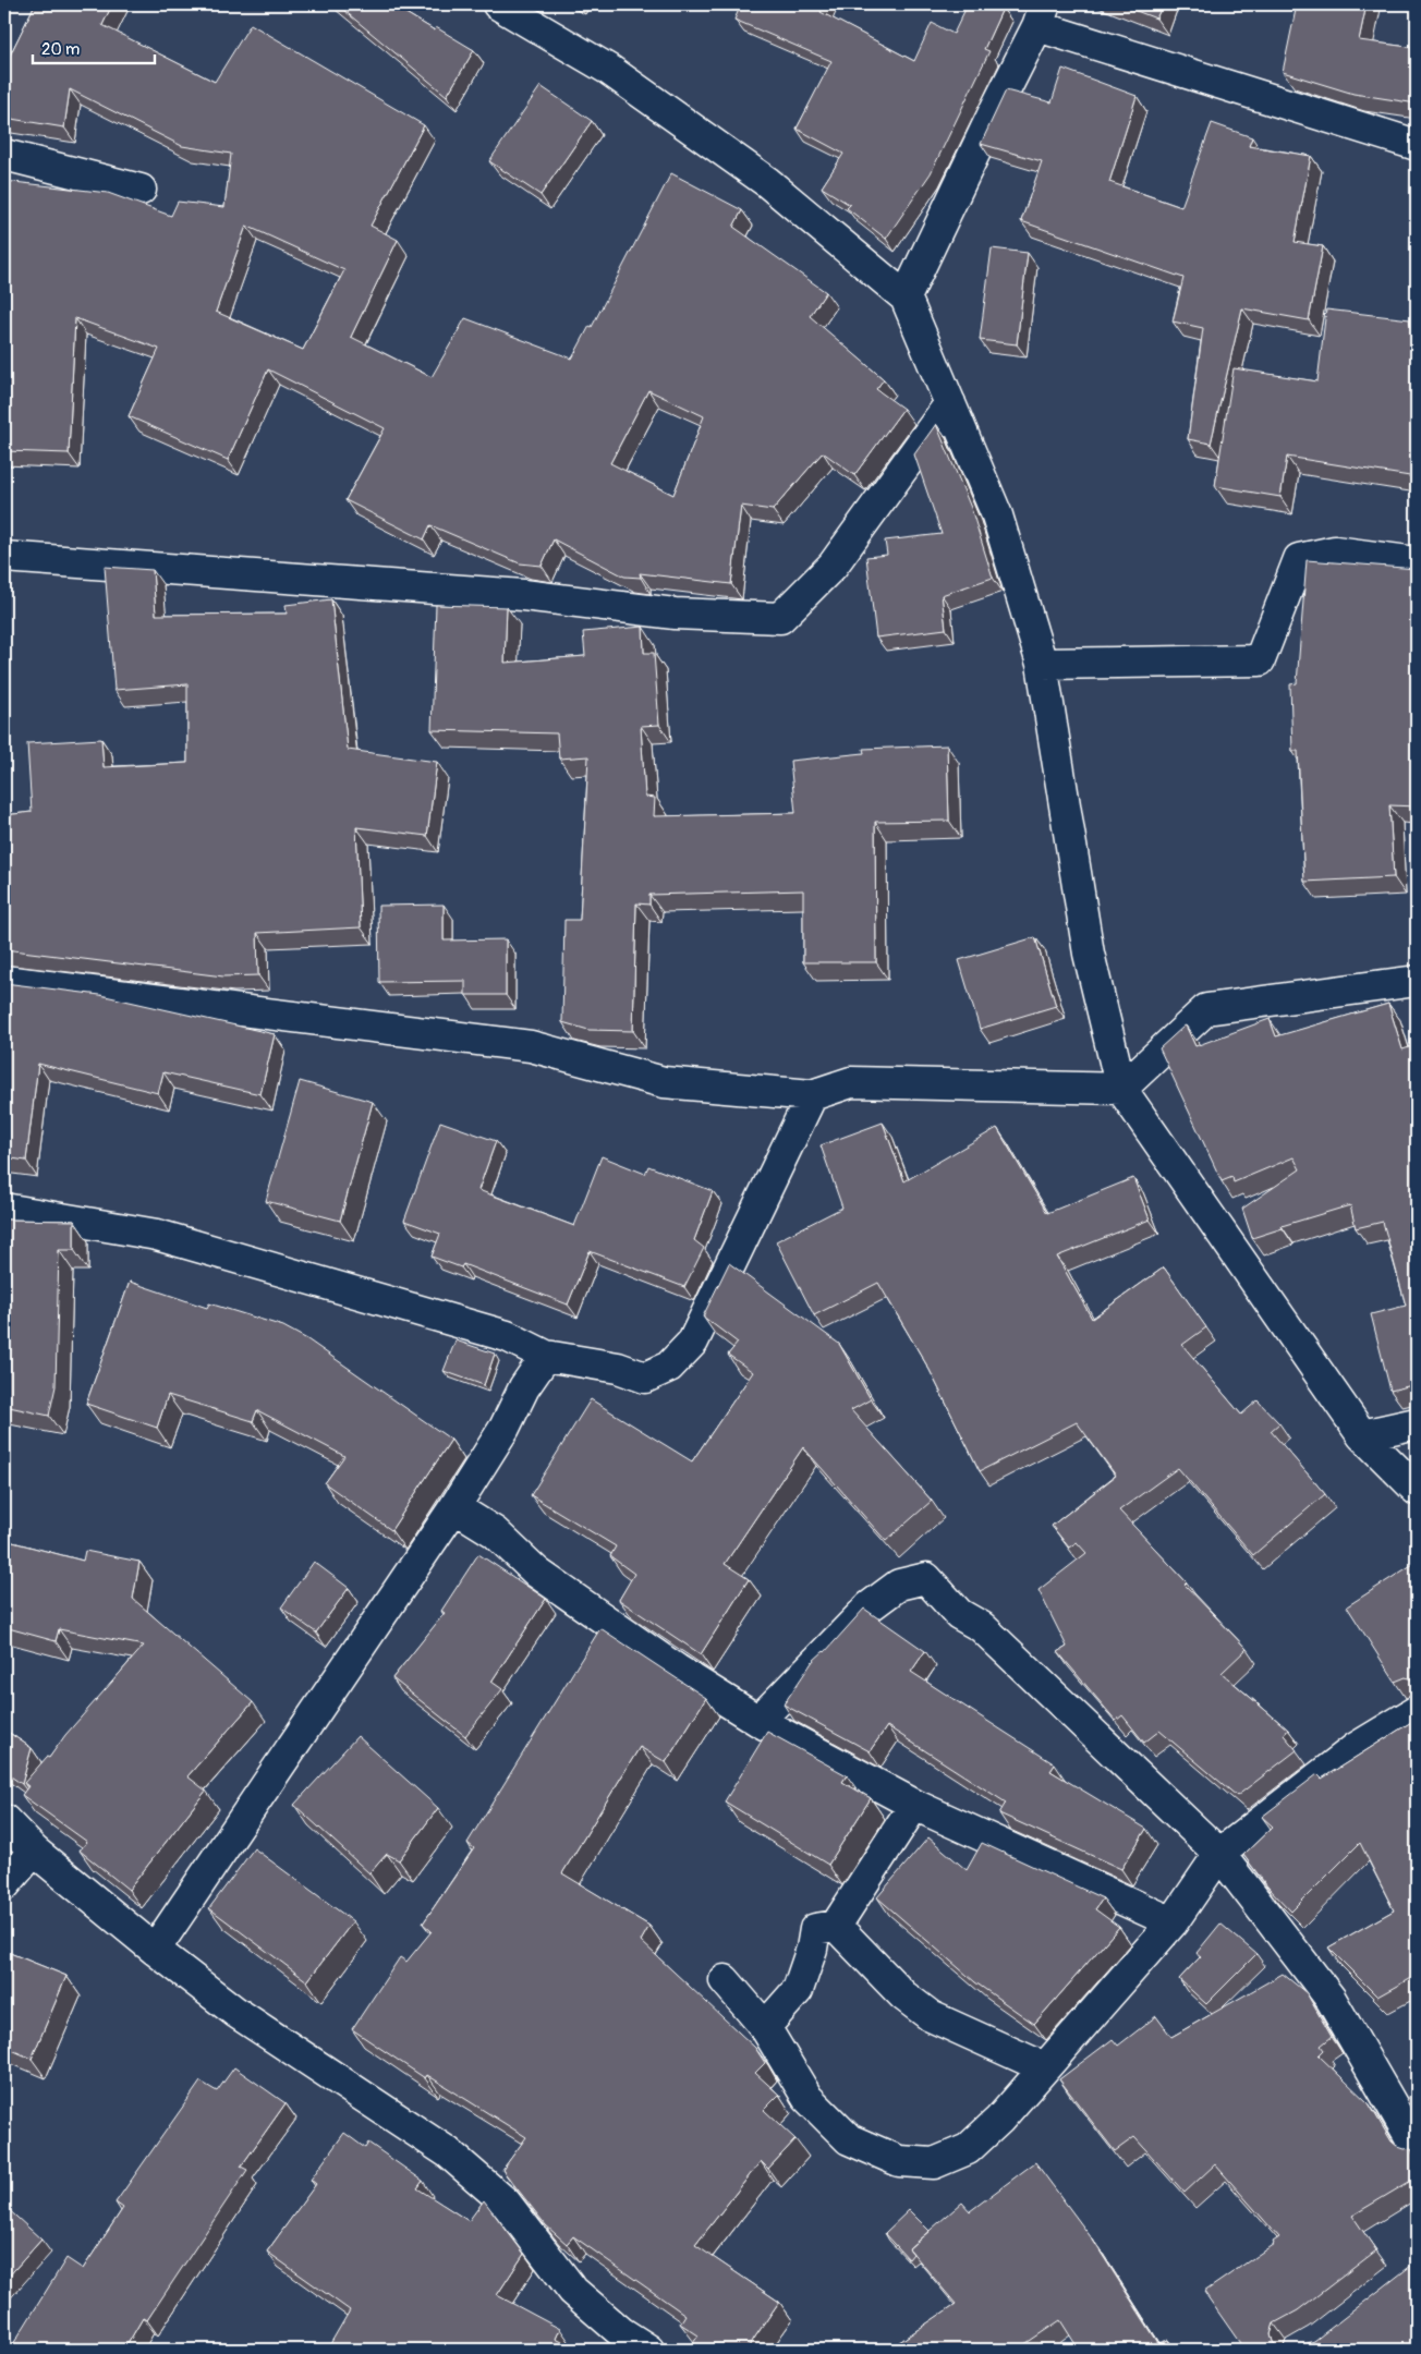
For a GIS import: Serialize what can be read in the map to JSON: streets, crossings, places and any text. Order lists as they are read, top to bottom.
{
  "scale_bar": "20 m"
}
